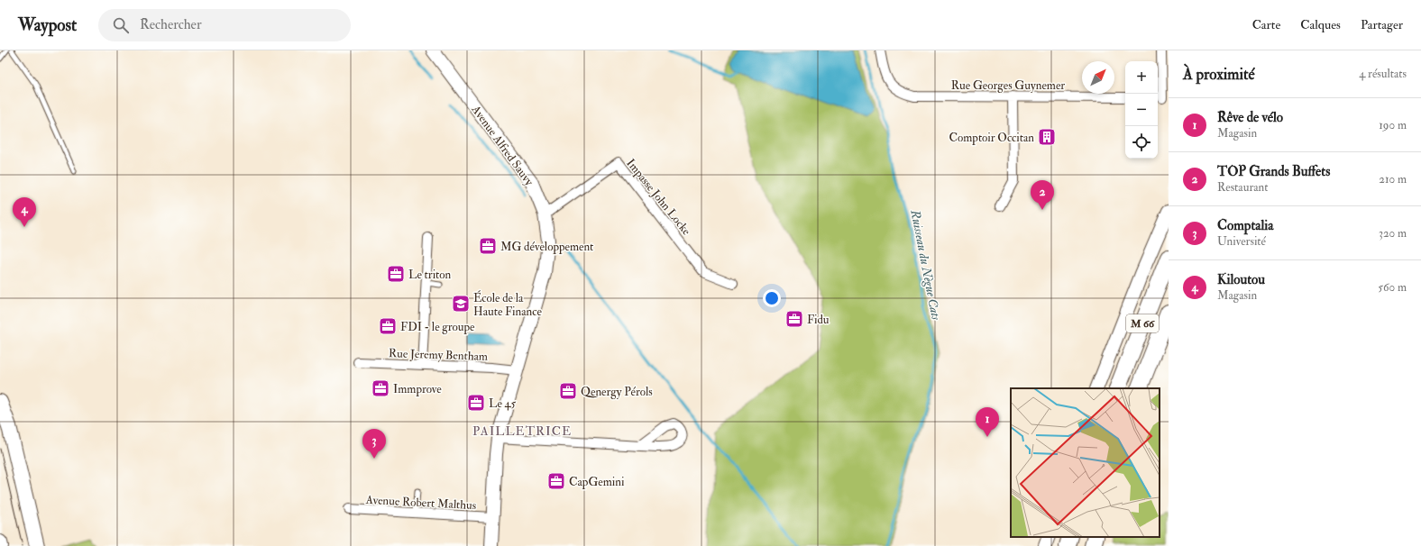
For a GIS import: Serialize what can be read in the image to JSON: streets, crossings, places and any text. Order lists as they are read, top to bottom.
{
  "streets": {
    "highway": ["M 66"],
    "street": [
      "Rue Georges Guynemer",
      "Avenue Alfred Sauvy",
      "Impasse John Locke",
      "Rue Jeremy Bentham",
      "Avenue Robert Malthus"
    ]
  },
  "crossings": [
    ["Avenue Alfred Sauvy", "Impasse John Locke"],
    ["Avenue Alfred Sauvy", "Rue Jeremy Bentham"],
    ["Avenue Alfred Sauvy", "Avenue Robert Malthus"]
  ],
  "districts": ["PAILLETRICE"],
  "water": ["Ruisseau du Nègue Cats"],
  "places": {
    "building": ["Comptoir Occitan"],
    "office": [
      "MG développement",
      "Le triton",
      "Fidu",
      "FDI - le groupe",
      "Immprove",
      "Qenergy Pérols",
      "Le 45",
      "CapGemini"
    ],
    "school or university": ["École de la Haute Finance"]
  },
  "north": "top right",
  "page": {
    "header": "Waypost",
    "search": "Rechercher",
    "nav": ["Carte", "Calques", "Partager"],
    "heading": ["À proximité", "4 résultats"],
    "map_buttons": ["+", "−"],
    "list": [
      {
        "mark": "1",
        "name": "Rêve de vélo",
        "note": "Magasin",
        "value": "190 m"
      },
      {
        "mark": "2",
        "name": "TOP Grands Buffets",
        "note": "Restaurant",
        "value": "210 m"
      },
      {
        "mark": "3",
        "name": "Comptalia",
        "note": "Université",
        "value": "320 m"
      },
      {
        "mark": "4",
        "name": "Kiloutou",
        "note": "Magasin",
        "value": "560 m"
      }
    ],
    "pins": [
      "2",
      "4",
      "1",
      "3"
    ]
  }
}
